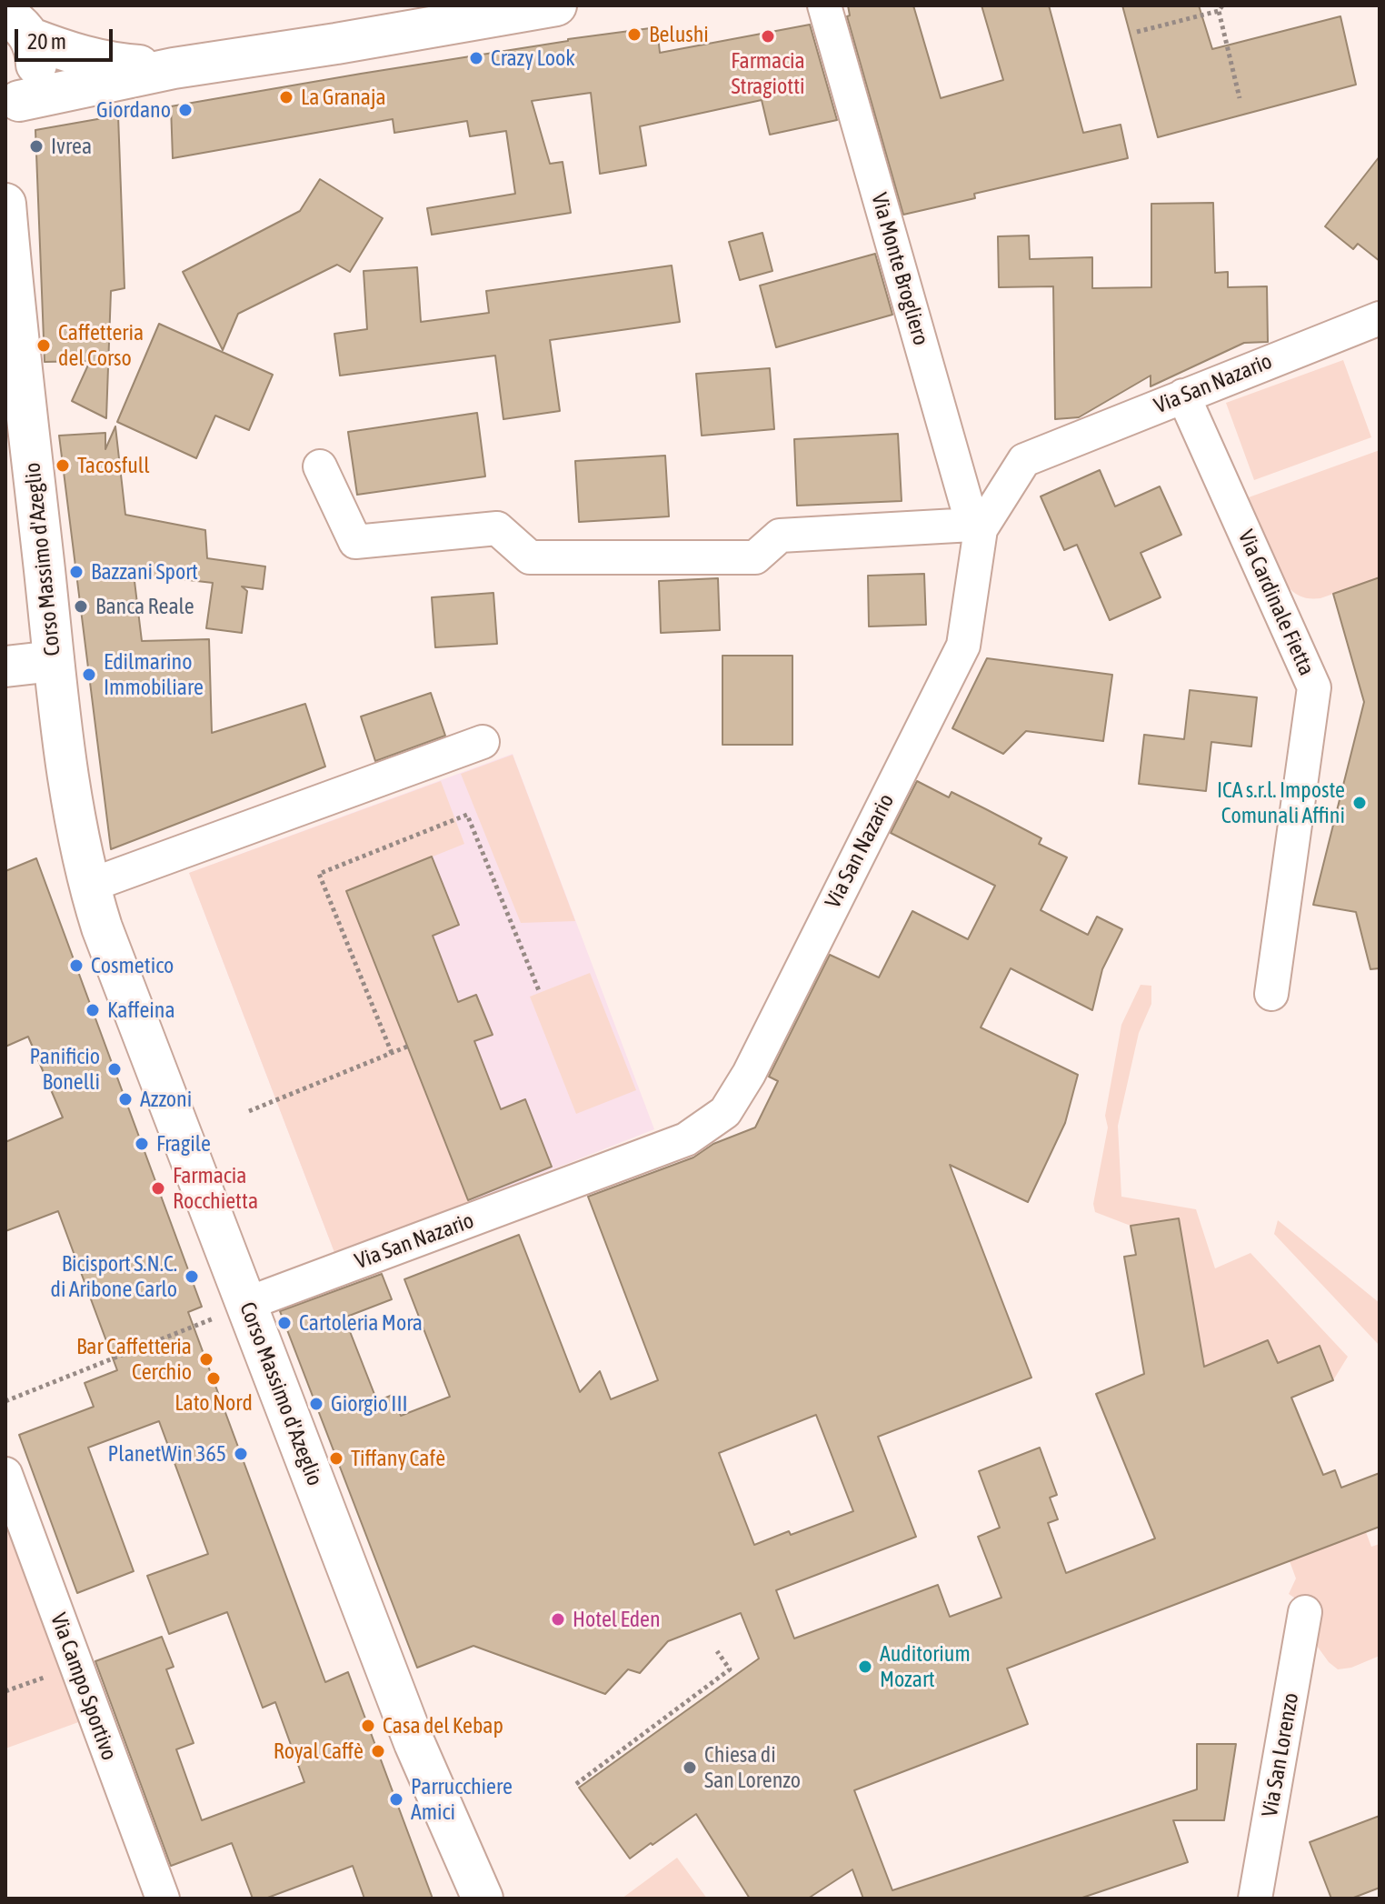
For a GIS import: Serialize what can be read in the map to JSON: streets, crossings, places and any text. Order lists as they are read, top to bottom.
{
  "streets": {
    "main road": ["Corso Massimo d'Azeglio"],
    "street": [
      "Via Monte Brogliero",
      "Via San Nazario",
      "Via Cardinale Fietta",
      "Via Campo Sportivo",
      "Via San Lorenzo"
    ]
  },
  "crossings": [
    ["Via Monte Brogliero", "Via San Nazario"],
    ["Via San Nazario", "Corso Massimo d'Azeglio"],
    ["Via San Nazario", "Via Cardinale Fietta"]
  ],
  "places": [
    "Belushi",
    "Farmacia Stragiotti",
    "Crazy Look",
    "La Granaja",
    "Giordano",
    "Ivrea",
    "Caffetteria del Corso",
    "Tacosfull",
    "Bazzani Sport",
    "Banca Reale",
    "Edilmarino Immobiliare",
    "ICA s.r.l. Imposte Comunali Affini",
    "Cosmetico",
    "Kaffeina",
    "Panificio Bonelli",
    "Azzoni",
    "Fragile",
    "Farmacia Rocchietta",
    "Bicisport S.N.C. di Aribone Carlo",
    "Cartoleria Mora",
    "Bar Caffetteria Cerchio",
    "Lato Nord",
    "Giorgio III",
    "PlanetWin 365",
    "Tiffany Cafè",
    "Hotel Eden",
    "Auditorium Mozart",
    "Casa del Kebap",
    "Royal Caffè",
    "Chiesa di San Lorenzo",
    "Parrucchiere Amici"
  ],
  "scale_bar": "20 m"
}
